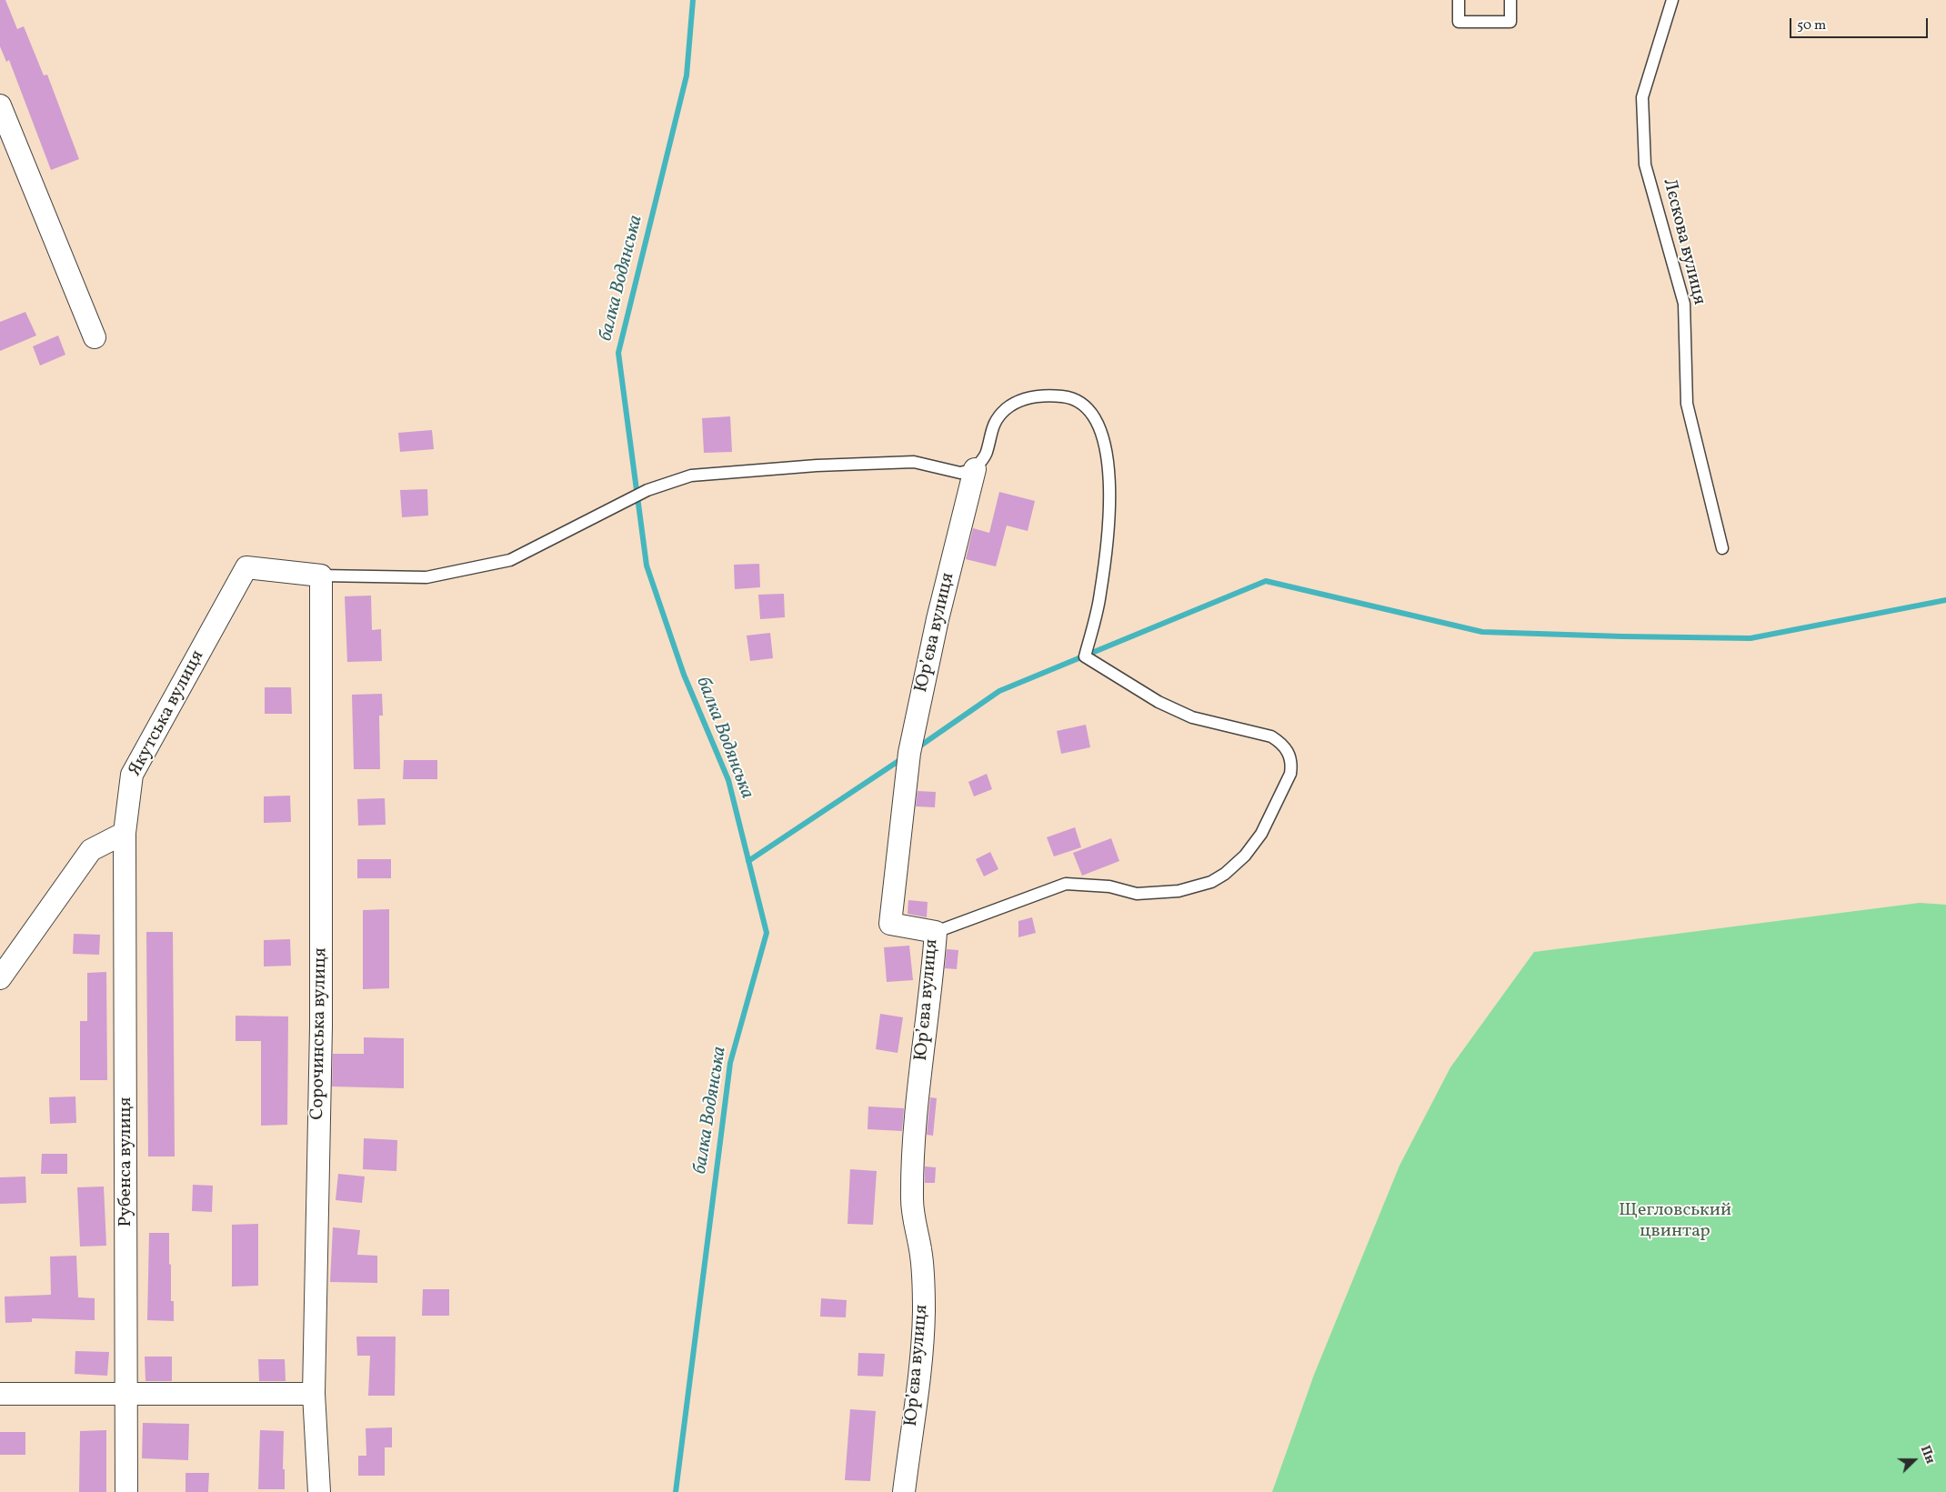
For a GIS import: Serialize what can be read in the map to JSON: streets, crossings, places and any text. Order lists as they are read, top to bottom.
{
  "streets": {
    "street": [
      "Юр’єва вулиця",
      "Якутська вулиця",
      "Сорочинська вулиця",
      "Рубенса вулиця"
    ],
    "lane": ["Лєскова вулиця"]
  },
  "crossings": [
    ["Якутська вулиця", "Сорочинська вулиця"],
    ["Якутська вулиця", "Рубенса вулиця"]
  ],
  "water": ["балка Водянська"],
  "parks": ["Щегловський цвинтар"],
  "scale_bar": "50 m",
  "north": "right"
}
